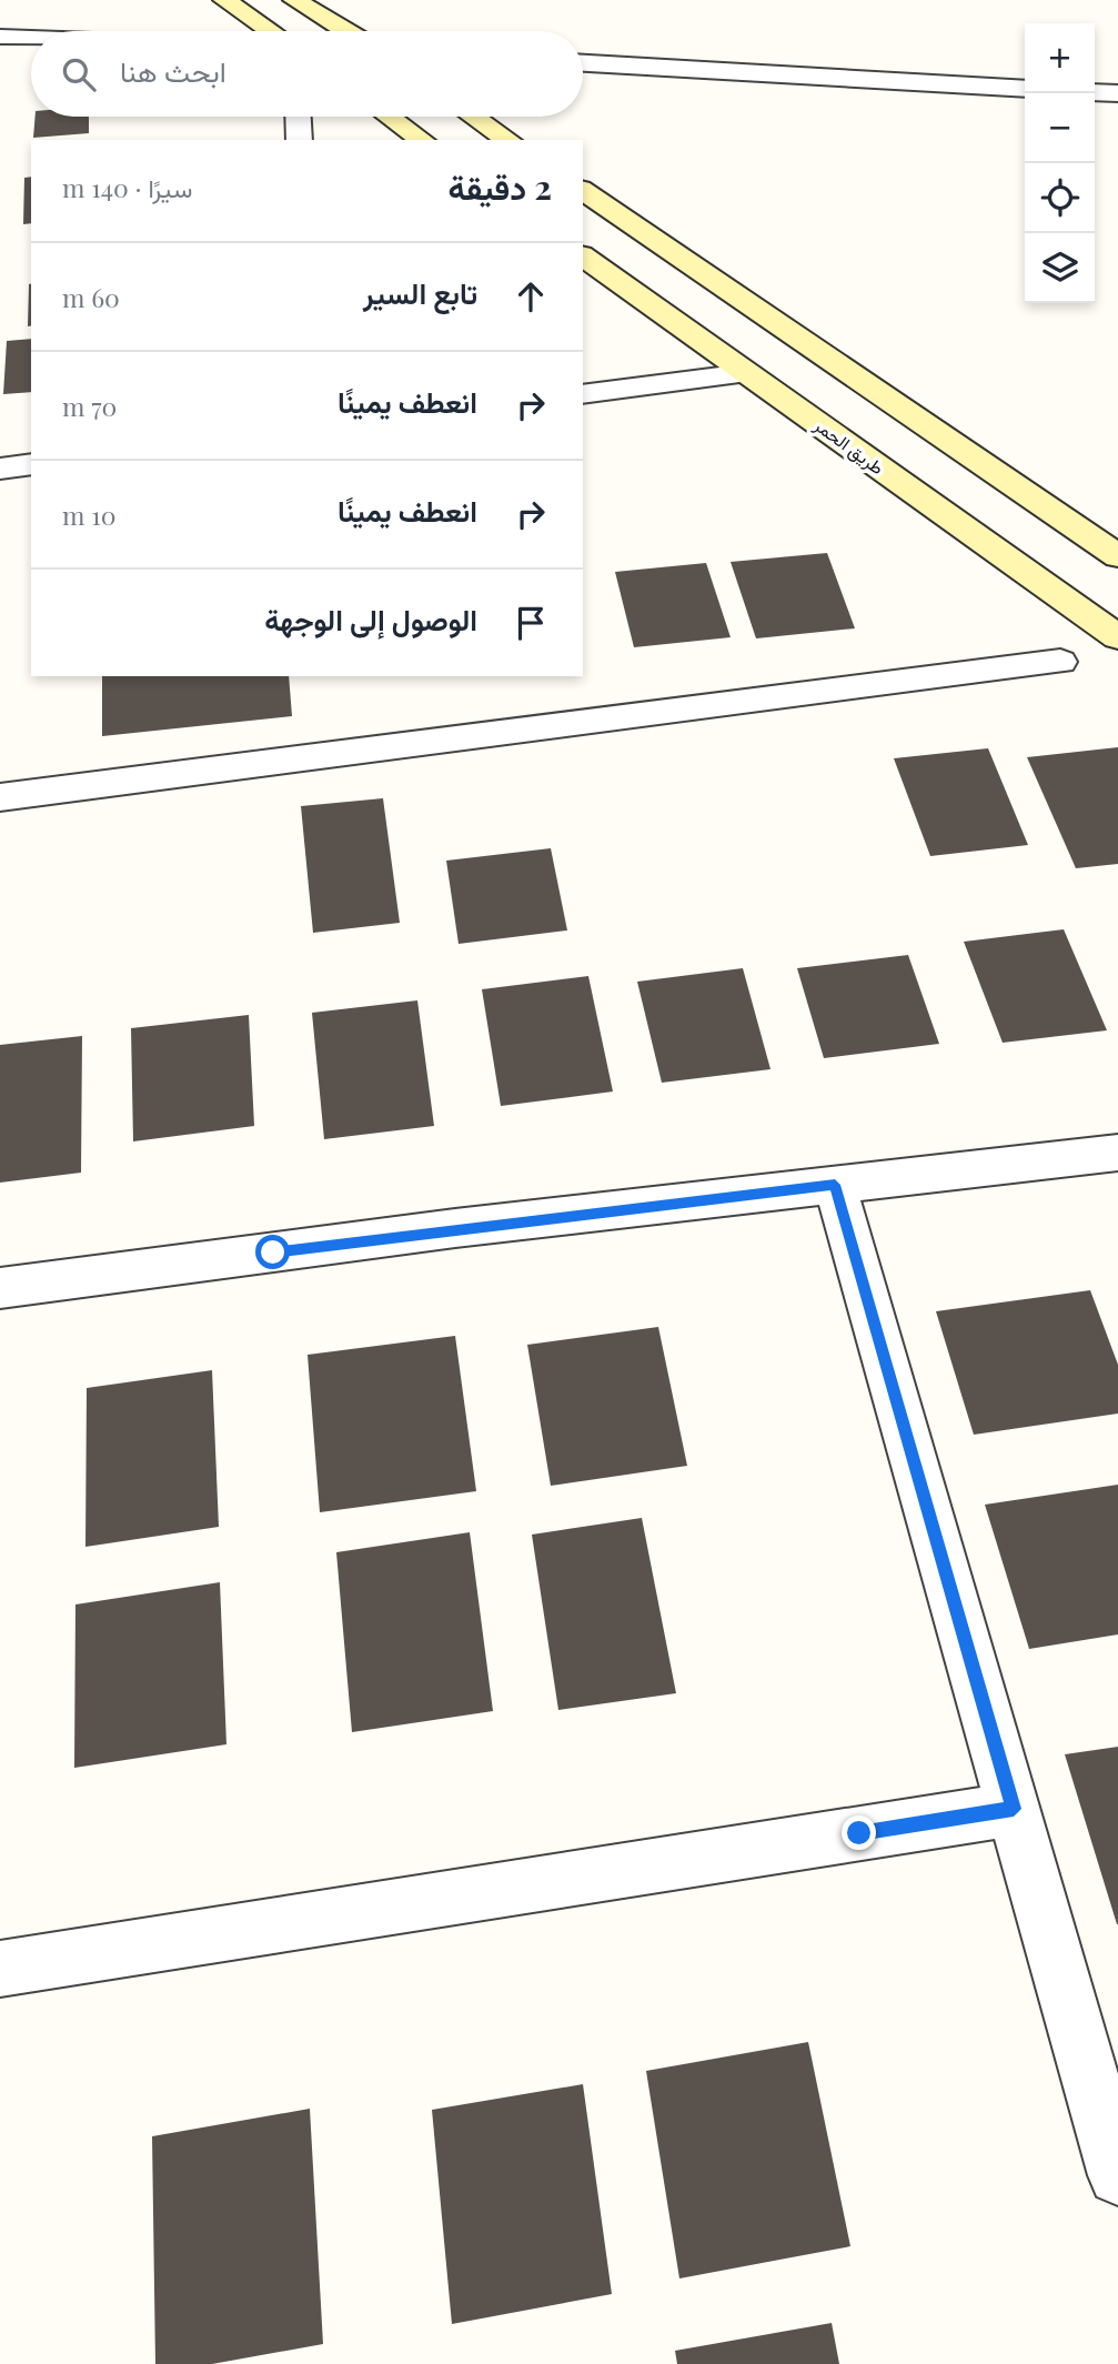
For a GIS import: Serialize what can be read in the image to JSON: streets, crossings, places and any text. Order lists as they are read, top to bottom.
{
  "streets": {
    "street": ["طريق الحمر"]
  },
  "page": {
    "map_buttons": ["+", "−"],
    "search": "ابحث هنا",
    "heading": ["2 دقيقة", "سيرًا · 140 m"],
    "list": [
      ["تابع السير", "60 m"],
      ["انعطف يمينًا", "70 m"],
      ["انعطف يمينًا", "10 m"],
      "الوصول إلى الوجهة"
    ]
  }
}
